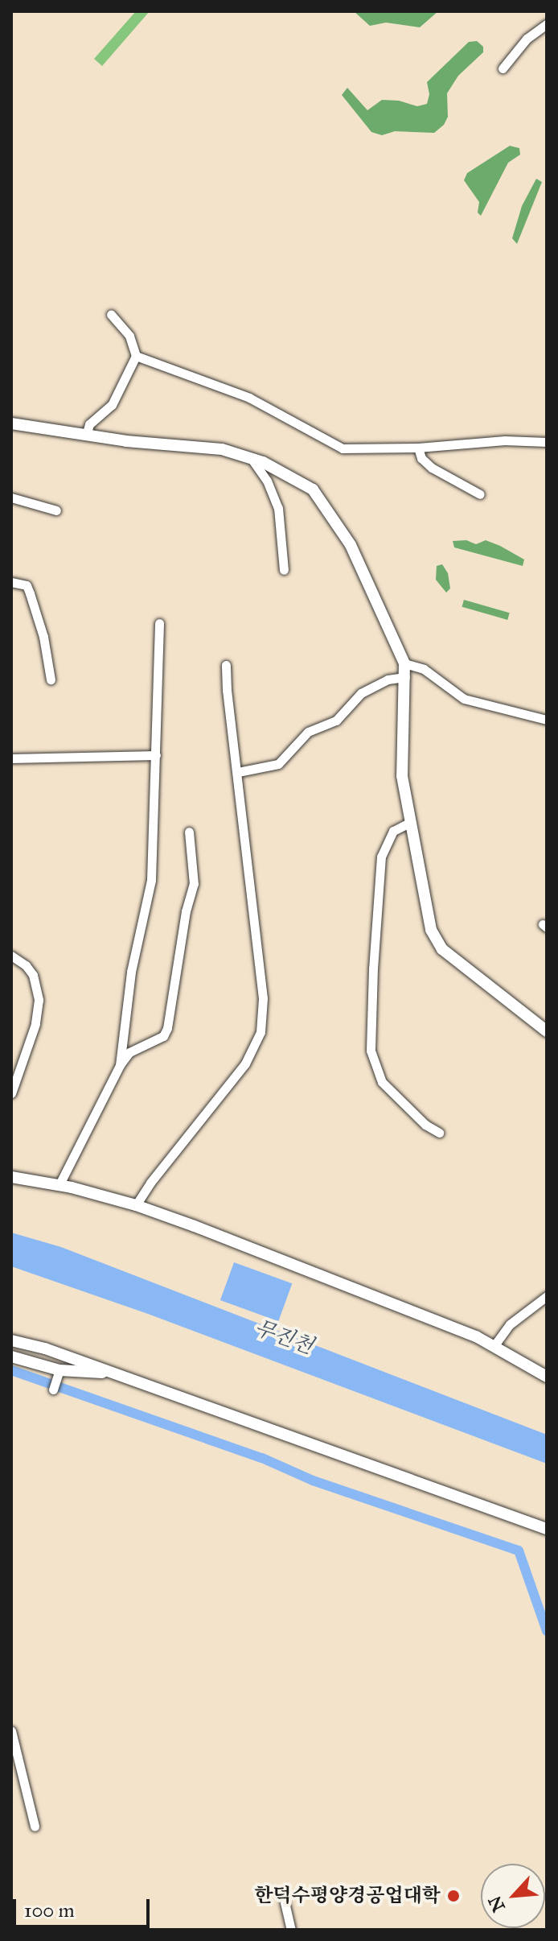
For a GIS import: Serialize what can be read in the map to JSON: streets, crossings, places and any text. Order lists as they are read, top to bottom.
{
  "water": ["무진천"],
  "places": ["한덕수평양경공업대학"],
  "scale_bar": "100 m",
  "north": "bottom left"
}
